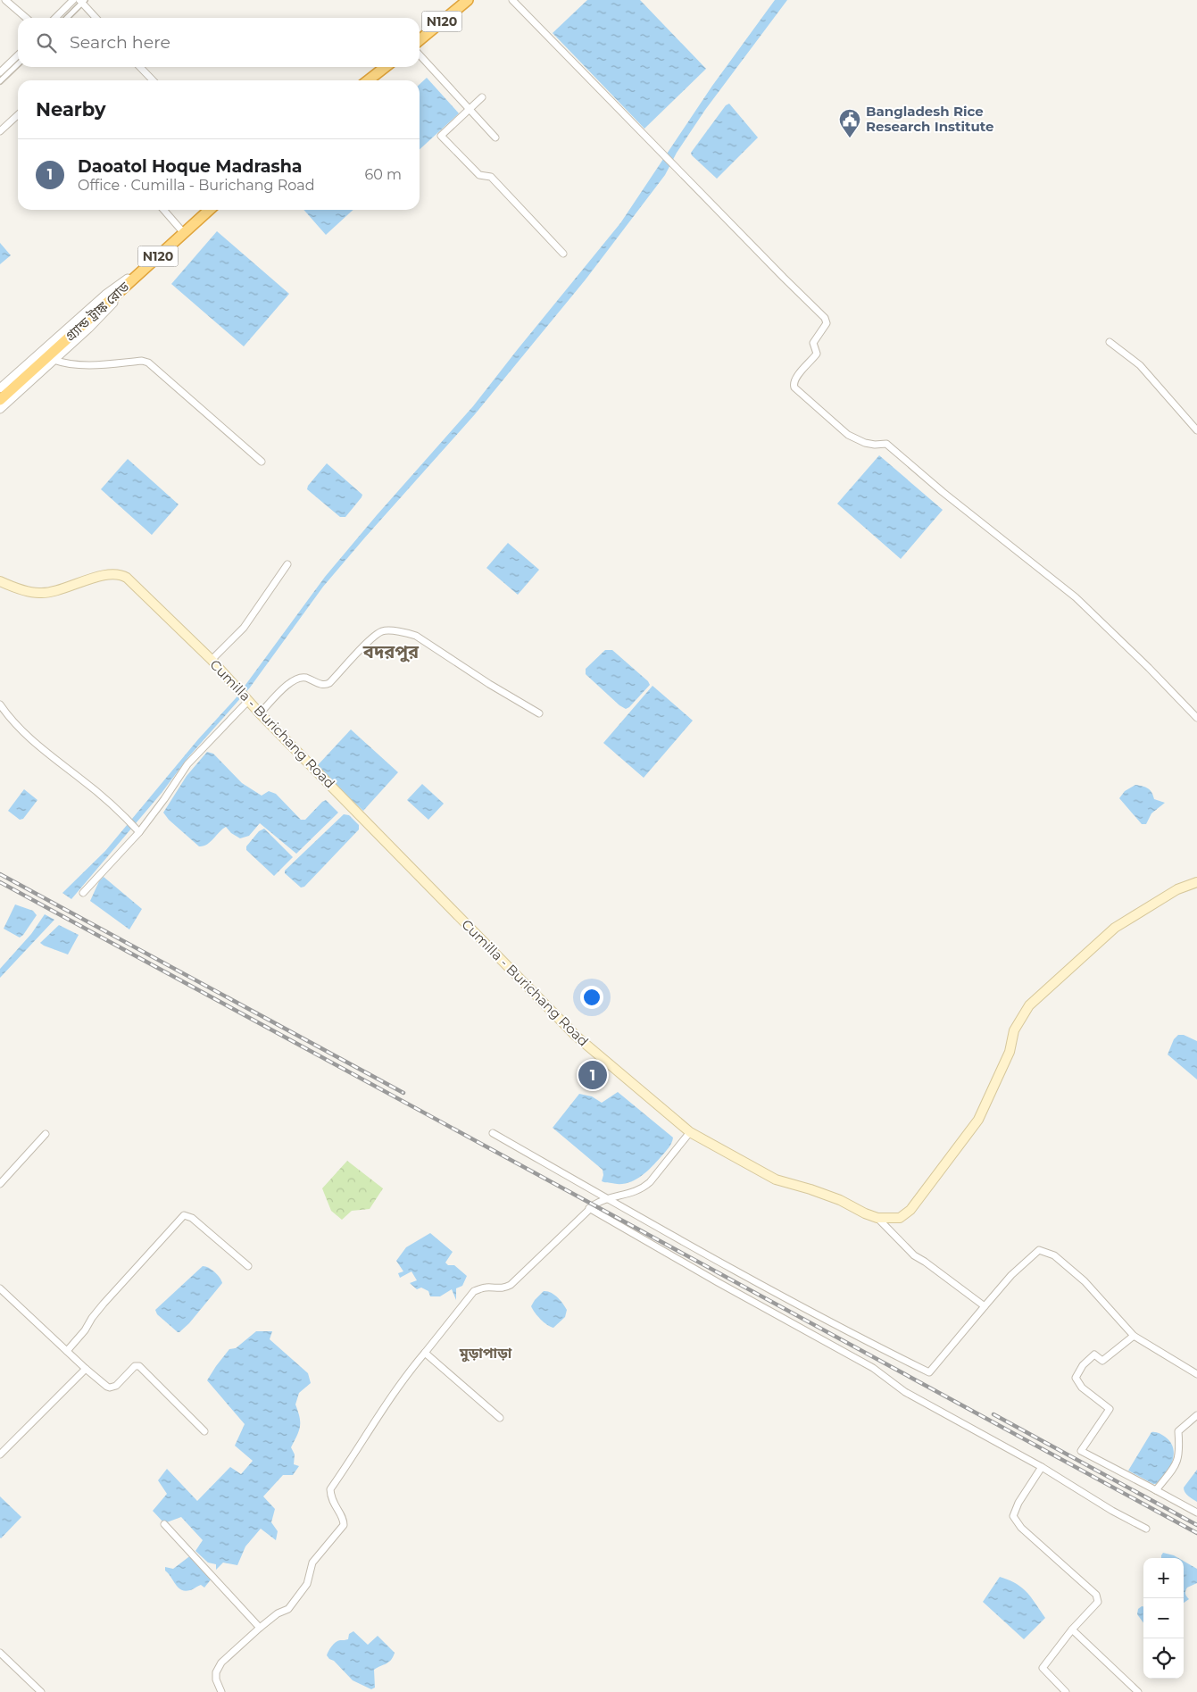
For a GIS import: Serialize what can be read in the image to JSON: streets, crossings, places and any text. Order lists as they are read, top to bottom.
{
  "streets": {
    "highway": ["N120", "গ্র্যান্ড ট্রাঙ্ক রোড"],
    "main road": ["Cumilla - Burichang Road"]
  },
  "districts": ["বদরপুর", "মুড়াপাড়া"],
  "places": {
    "public building": ["Bangladesh Rice Research Institute"]
  },
  "page": {
    "search": "Search here",
    "heading": "Nearby",
    "list": [
      {
        "mark": "1",
        "name": "Daoatol Hoque Madrasha",
        "note": "Office · Cumilla - Burichang Road",
        "value": "60 m"
      }
    ],
    "pins": "1",
    "map_buttons": ["+", "−"]
  }
}
